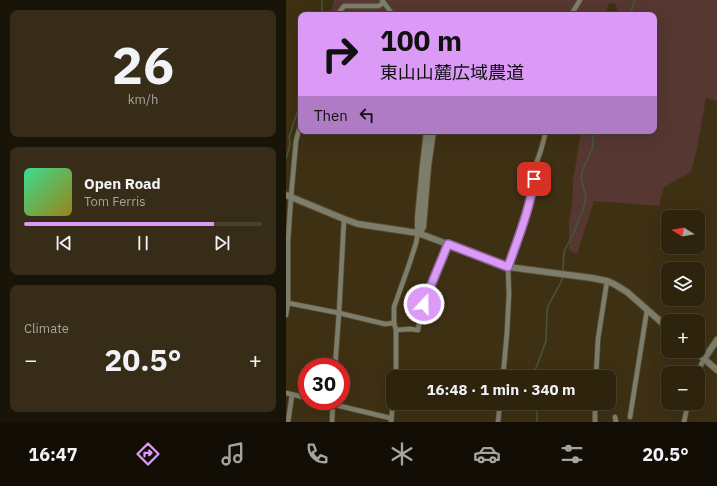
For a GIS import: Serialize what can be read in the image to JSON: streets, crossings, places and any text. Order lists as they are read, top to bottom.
{
  "north": "left",
  "page": {
    "tile": [
      ["26", "km/h"],
      "Climate"
    ],
    "turn": ["100 m", "東山山麓広域農道"],
    "then": "Then",
    "song": ["Open Road", "Tom Ferris"],
    "map_buttons": ["+", "−"],
    "heat": ["−", "20.5°", "+"],
    "limit": "30",
    "trip": "16:48 · 1 min · 340 m",
    "tabs": ["16:47", "20.5°"]
  }
}
